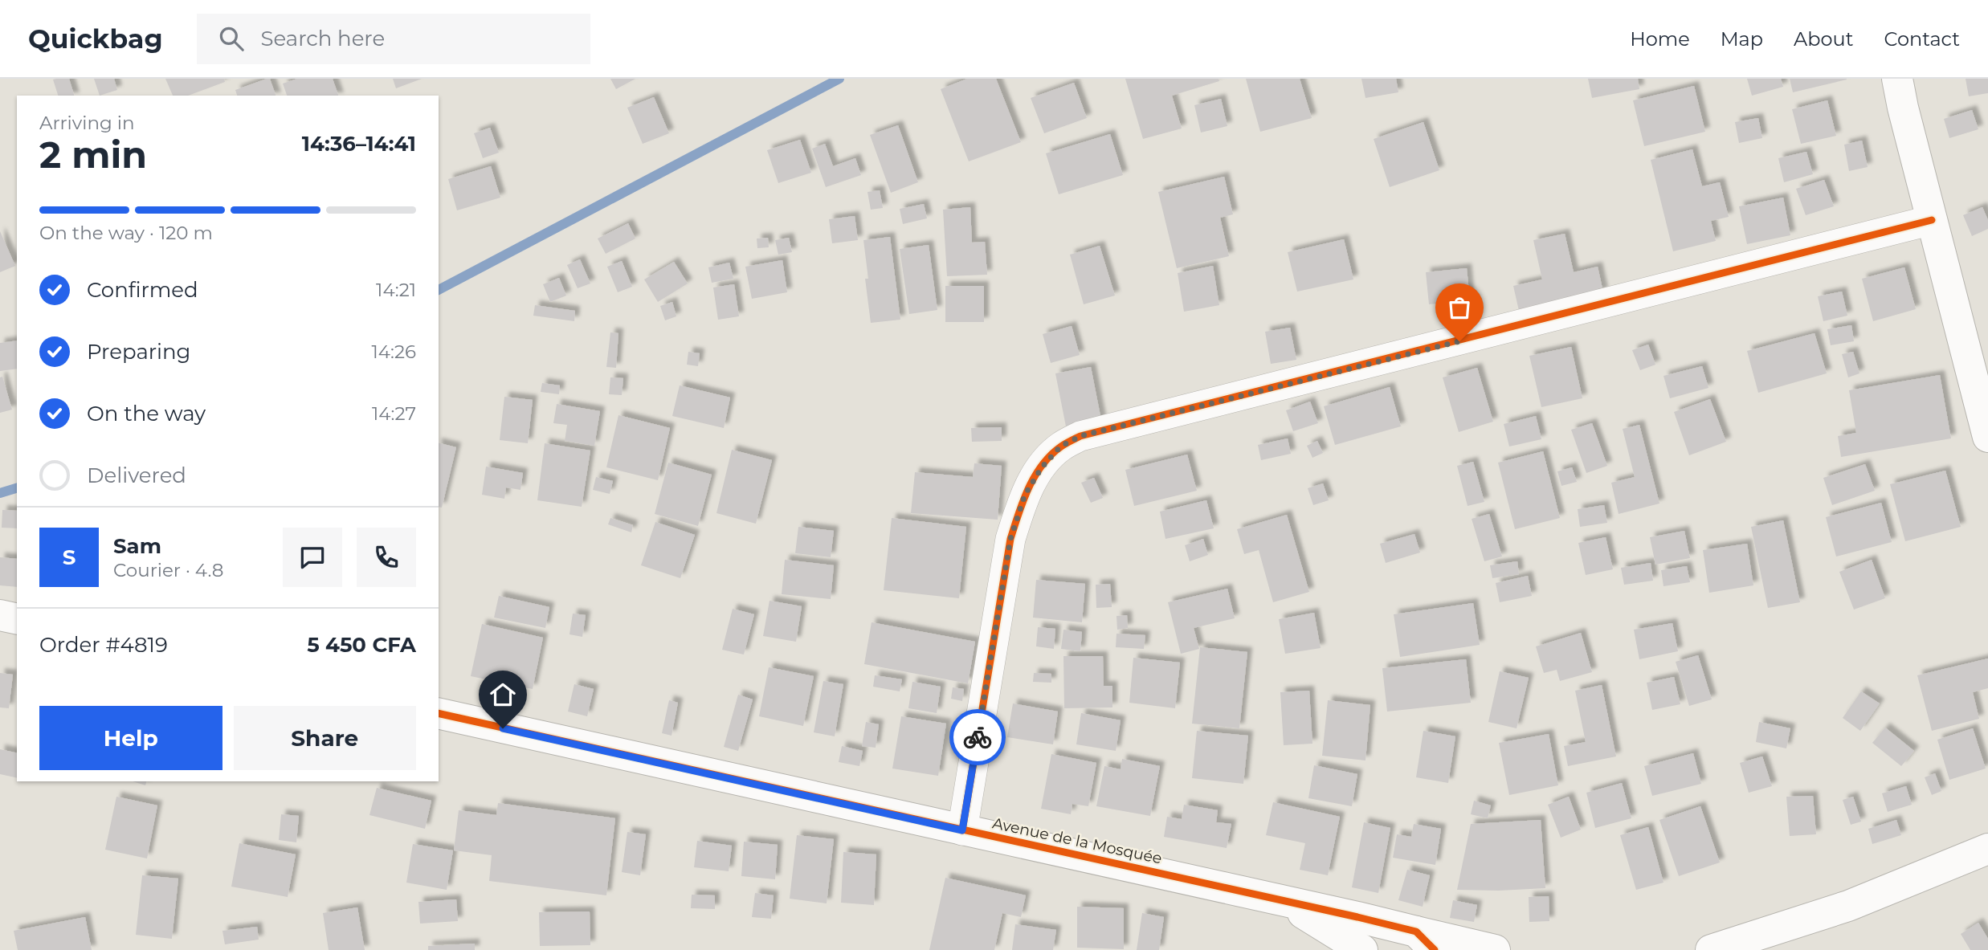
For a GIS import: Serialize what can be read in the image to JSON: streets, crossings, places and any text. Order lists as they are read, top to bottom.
{
  "streets": {
    "street": ["Avenue de la Mosquée"]
  },
  "page": {
    "header": "Quickbag",
    "search": "Search here",
    "nav": [
      "Home",
      "Map",
      "About",
      "Contact"
    ],
    "heading": ["2 min", "Arriving in", "14:36–14:41"],
    "panel": [
      "Sam",
      "Courier · 4.8",
      "Order #4819",
      "5 450 CFA"
    ],
    "bar": "On the way · 120 m",
    "list": [
      ["Confirmed", "14:21"],
      ["Preparing", "14:26"],
      ["On the way", "14:27"],
      "Delivered"
    ],
    "round": "S",
    "buttons": ["Help", "Share"]
  }
}
